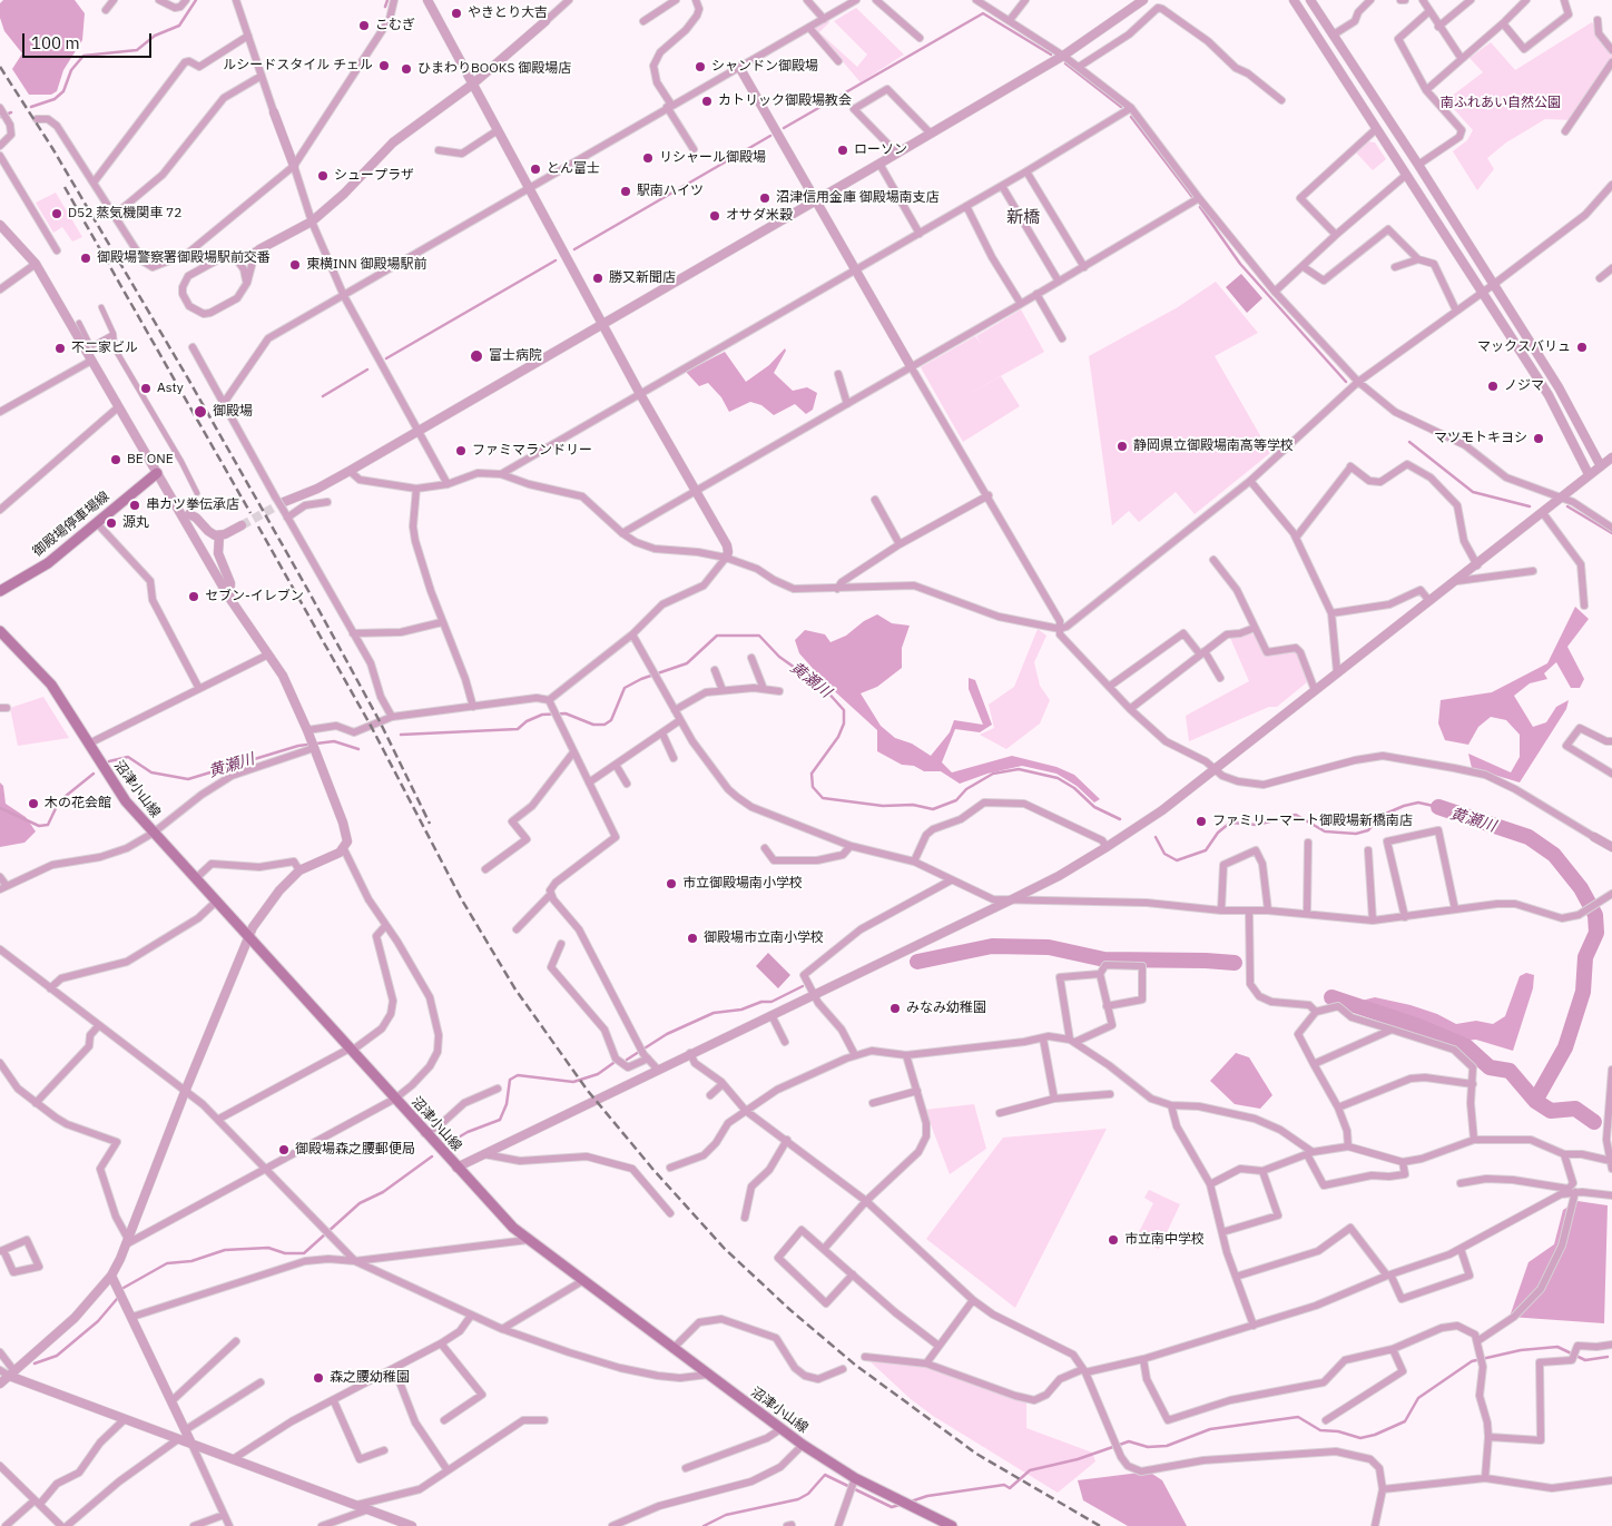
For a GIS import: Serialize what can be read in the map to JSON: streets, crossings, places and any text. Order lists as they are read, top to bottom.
{
  "streets": {
    "main road": ["御殿場停車場線", "沼津小山線"]
  },
  "districts": ["新橋"],
  "water": ["黄瀬川"],
  "parks": ["南ふれあい自然公園"],
  "places": [
    "やきとり大吉",
    "こむぎ",
    "ルシードスタイル チェル",
    "シャンドン御殿場",
    "ひまわりBOOKS 御殿場店",
    "カトリック御殿場教会",
    "ローソン",
    "リシャール御殿場",
    "とん富士",
    "シュープラザ",
    "駅南ハイツ",
    "沼津信用金庫 御殿場南支店",
    "D52 蒸気機関車 72",
    "オサダ米穀",
    "御殿場警察署御殿場駅前交番",
    "東横INN 御殿場駅前",
    "勝又新聞店",
    "マックスバリュ",
    "不二家ビル",
    "富士病院",
    "ノジマ",
    "Asty",
    "御殿場",
    "マツモトキヨシ",
    "静岡県立御殿場南高等学校",
    "ファミマランドリー",
    "BE ONE",
    "串カツ拳伝承店",
    "源丸",
    "セブン-イレブン",
    "木の花会館",
    "ファミリーマート御殿場新橋南店",
    "市立御殿場南小学校",
    "御殿場市立南小学校",
    "みなみ幼稚園",
    "御殿場森之腰郵便局",
    "市立南中学校",
    "森之腰幼稚園"
  ],
  "scale_bar": "100 m"
}
